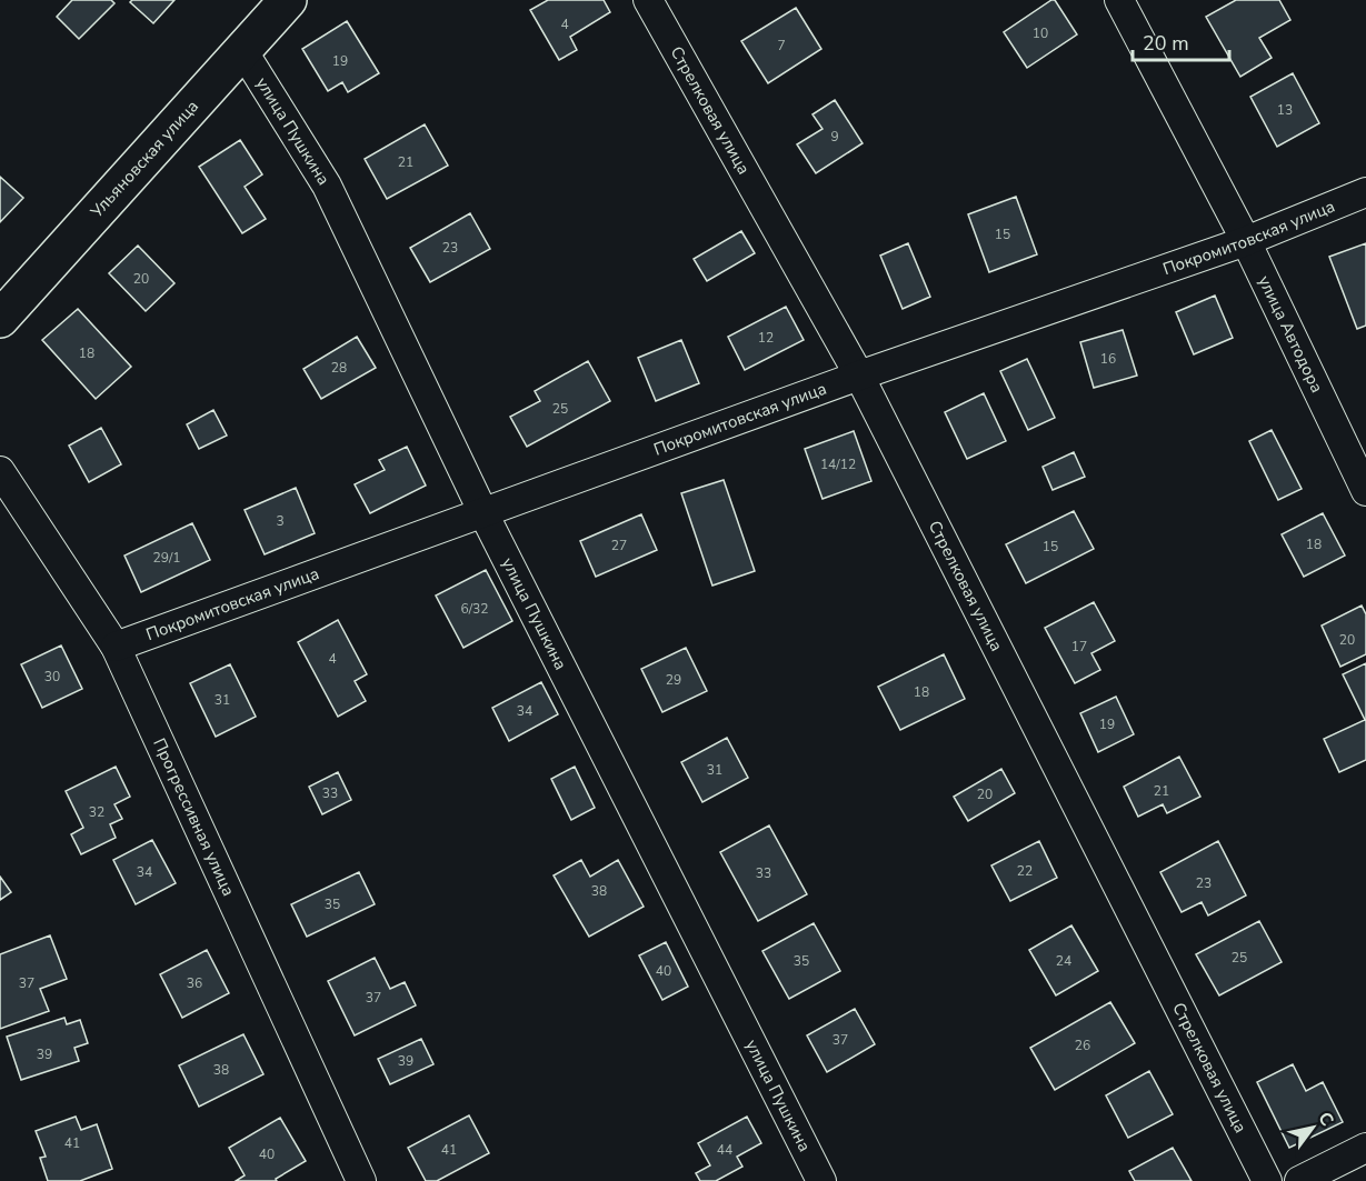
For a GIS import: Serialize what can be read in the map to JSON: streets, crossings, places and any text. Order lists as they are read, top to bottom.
{
  "streets": {
    "street": [
      "Стрелковая улица",
      "улица Пушкина",
      "Ульяновская улица",
      "Покромитовская улица",
      "улица Автодора",
      "Прогрессивная улица"
    ]
  },
  "crossings": [
    ["Стрелковая улица", "Покромитовская улица"],
    ["улица Пушкина", "Ульяновская улица"],
    ["улица Пушкина", "Покромитовская улица"],
    ["Покромитовская улица", "улица Автодора"],
    ["Покромитовская улица", "Прогрессивная улица"]
  ],
  "house_numbers": [
    "4",
    "10",
    "7",
    "19",
    "13",
    "9",
    "21",
    "15",
    "23",
    "20",
    "12",
    "18",
    "16",
    "28",
    "25",
    "14/12",
    "3",
    "18",
    "27",
    "15",
    "29/1",
    "6/32",
    "20",
    "17",
    "4",
    "30",
    "29",
    "18",
    "31",
    "34",
    "19",
    "31",
    "21",
    "33",
    "20",
    "32",
    "22",
    "34",
    "33",
    "23",
    "38",
    "35",
    "25",
    "35",
    "24",
    "40",
    "37",
    "36",
    "37",
    "37",
    "26",
    "39",
    "39",
    "38",
    "41",
    "41",
    "44",
    "40"
  ],
  "scale_bar": "20 m",
  "north": "top right"
}
